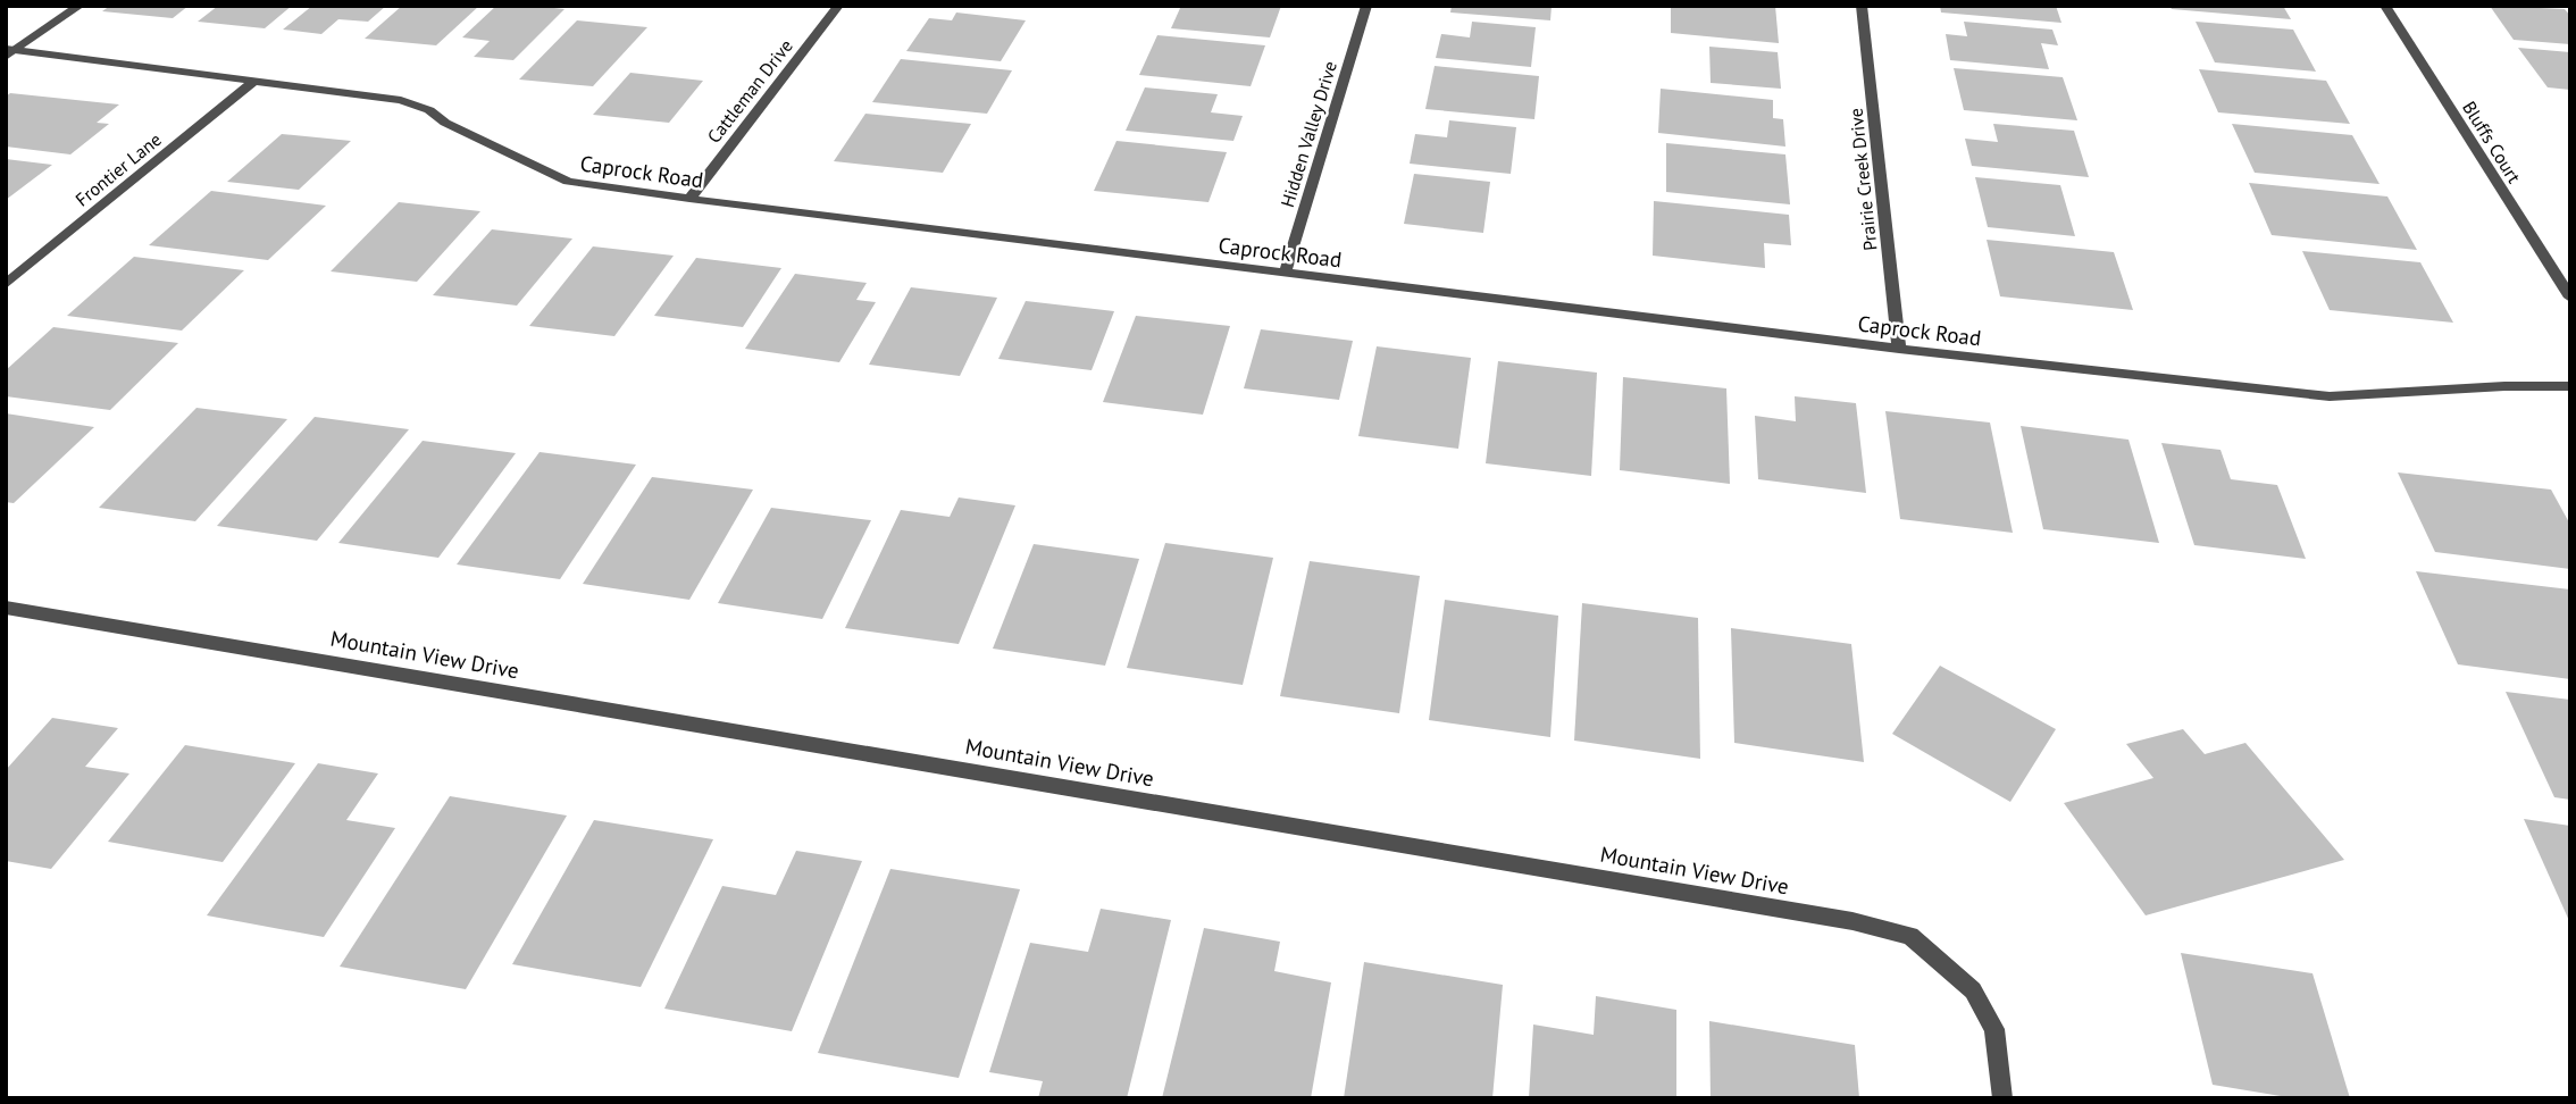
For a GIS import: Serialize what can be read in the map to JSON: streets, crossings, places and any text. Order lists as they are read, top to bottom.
{
  "streets": {
    "street": [
      "Cattleman Drive",
      "Hidden Valley Drive",
      "Bluffs Court",
      "Frontier Lane",
      "Caprock Road",
      "Prairie Creek Drive",
      "Mountain View Drive"
    ]
  },
  "crossings": [
    ["Cattleman Drive", "Caprock Road"],
    ["Hidden Valley Drive", "Caprock Road"],
    ["Frontier Lane", "Caprock Road"],
    ["Caprock Road", "Prairie Creek Drive"]
  ]
}
